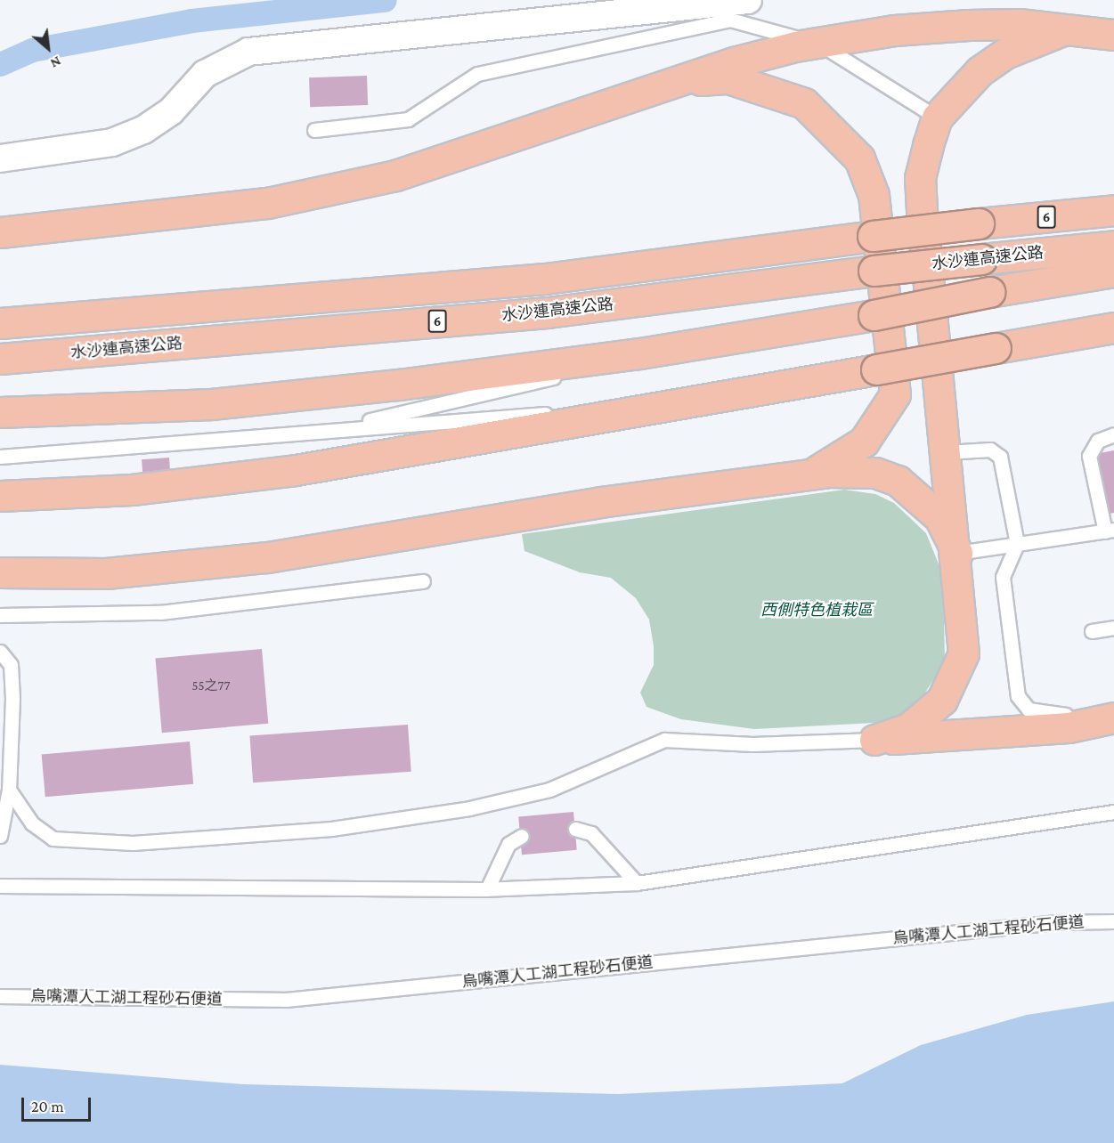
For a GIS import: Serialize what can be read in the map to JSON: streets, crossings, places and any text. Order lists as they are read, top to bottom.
{
  "streets": {
    "highway": ["6", "水沙連高速公路"],
    "lane": ["烏嘴潭人工湖工程砂石便道"]
  },
  "parks": ["西側特色植栽區"],
  "house_numbers": ["55之77"],
  "scale_bar": "20 m",
  "north": "bottom right"
}
